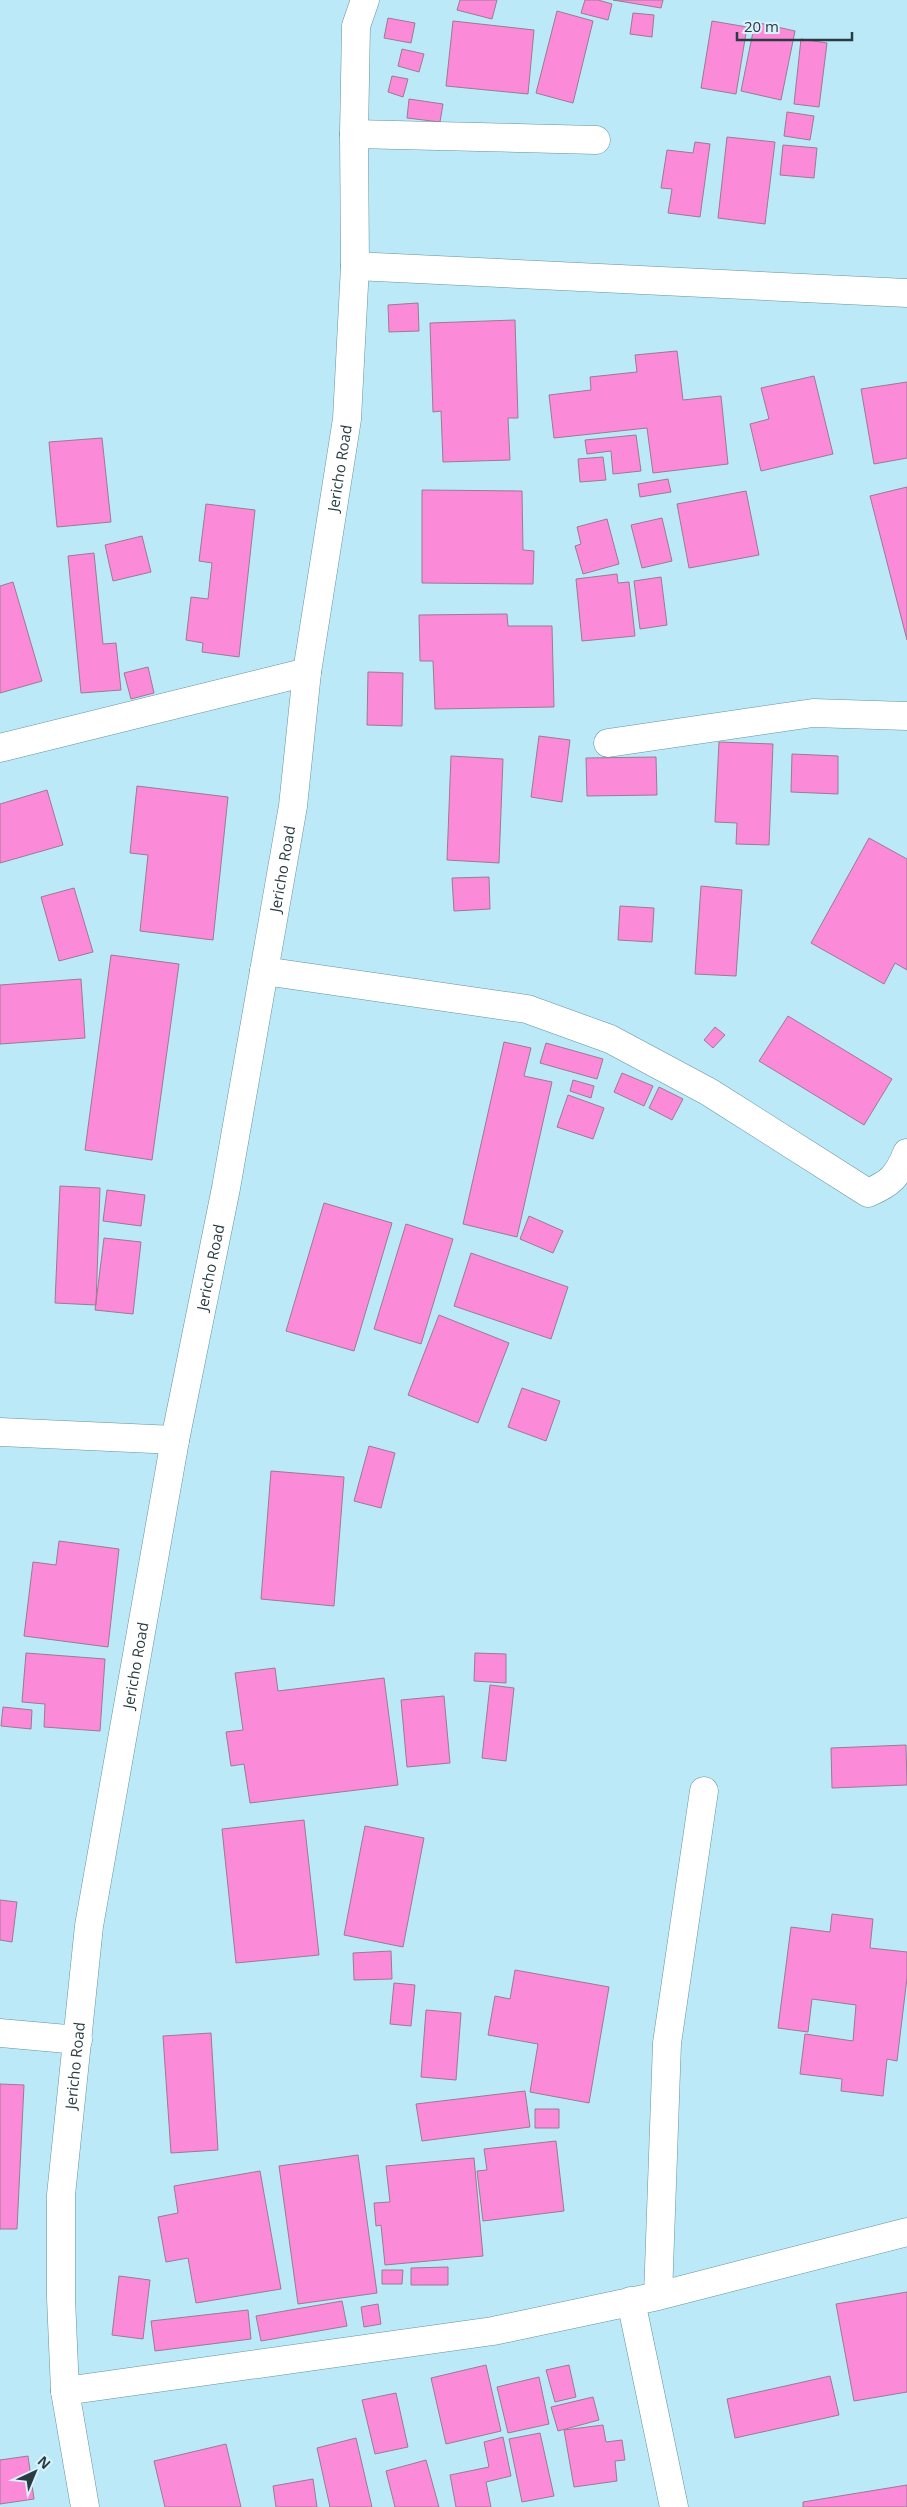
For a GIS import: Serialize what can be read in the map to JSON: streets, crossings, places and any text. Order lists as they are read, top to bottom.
{
  "streets": {
    "street": ["Jericho Road"]
  },
  "scale_bar": "20 m",
  "north": "top right"
}
